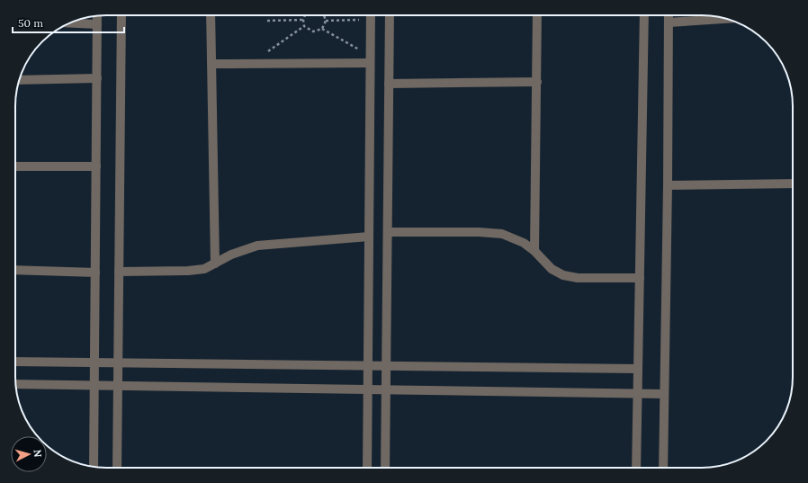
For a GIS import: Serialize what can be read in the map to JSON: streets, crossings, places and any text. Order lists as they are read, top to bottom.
{
  "scale_bar": "50 m",
  "north": "right"
}
